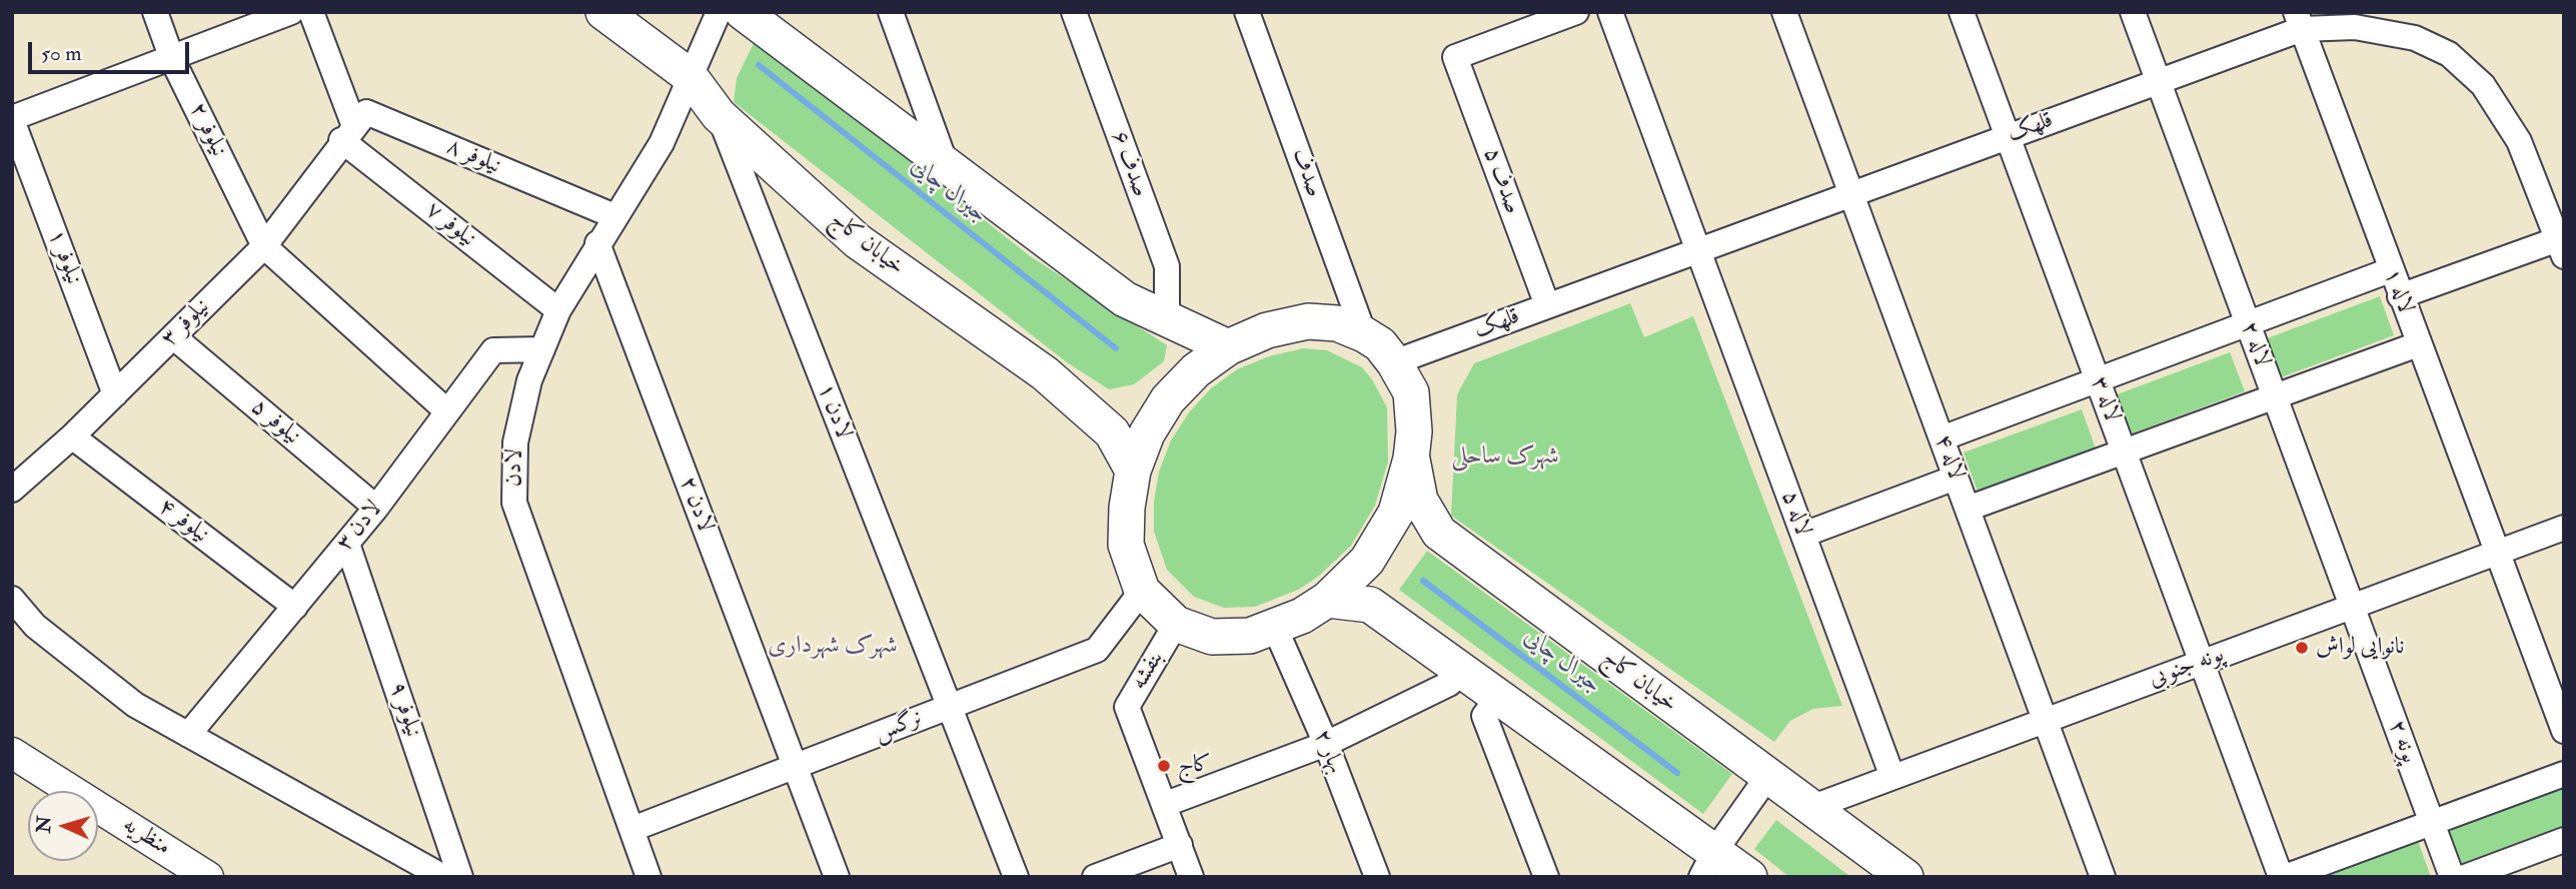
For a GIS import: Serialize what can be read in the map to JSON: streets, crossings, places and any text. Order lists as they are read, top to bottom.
{
  "streets": {
    "main road": ["خیابان کاج"],
    "street": [
      "قلهک",
      "نیلوفر ۲",
      "نیلوفر ۸",
      "صدف ۶",
      "صدف",
      "صدف ۵",
      "نیلوفر ۷",
      "نیلوفر ۱",
      "لاله ۱",
      "نیلوفر ۳",
      "لاله ۲",
      "لاله ۳",
      "لادن ۱",
      "نیلوفر ۵",
      "لاله ۴",
      "لادن",
      "لادن ۲",
      "لاله ۵",
      "نیلوفر ۴",
      "لادن ۳",
      "پونه جنوبی",
      "بنفشه",
      "نیلوفر ۹",
      "نرگس",
      "پونه ۲",
      "بهار ۲",
      "منظریه"
    ]
  },
  "crossings": [
    ["قلهک", "صدف ۵"],
    ["قلهک", "لاله ۱"],
    ["قلهک", "لاله ۲"],
    ["قلهک", "لاله ۳"],
    ["قلهک", "لاله ۴"],
    ["قلهک", "لاله ۵"],
    ["نیلوفر ۲", "نیلوفر ۳"],
    ["نیلوفر ۸", "نیلوفر ۷"],
    ["نیلوفر ۸", "نیلوفر ۳"],
    ["نیلوفر ۸", "لادن"],
    ["نیلوفر ۷", "نیلوفر ۳"],
    ["نیلوفر ۷", "لادن"],
    ["خیابان کاج", "لادن ۱"],
    ["خیابان کاج", "لادن"],
    ["خیابان کاج", "پونه جنوبی"],
    ["نیلوفر ۱", "نیلوفر ۳"],
    ["لاله ۱", "پونه جنوبی"],
    ["نیلوفر ۳", "نیلوفر ۵"],
    ["نیلوفر ۳", "نیلوفر ۴"],
    ["لاله ۲", "پونه جنوبی"],
    ["لاله ۲", "پونه ۲"],
    ["لاله ۳", "پونه جنوبی"],
    ["لادن ۱", "نرگس"],
    ["نیلوفر ۵", "لادن ۳"],
    ["لاله ۴", "پونه جنوبی"],
    ["لادن", "لادن ۲"],
    ["لادن", "لادن ۳"],
    ["لادن", "نرگس"],
    ["لادن ۲", "نرگس"],
    ["لاله ۵", "پونه جنوبی"],
    ["نیلوفر ۴", "لادن ۳"],
    ["لادن ۳", "نیلوفر ۹"],
    ["پونه جنوبی", "پونه ۲"]
  ],
  "districts": ["شهرک ساحلی", "شهرک شهرداری"],
  "water": ["جیرال چایی"],
  "places": ["نانوایی لواش", "کاج"],
  "scale_bar": "50 m",
  "north": "left"
}
